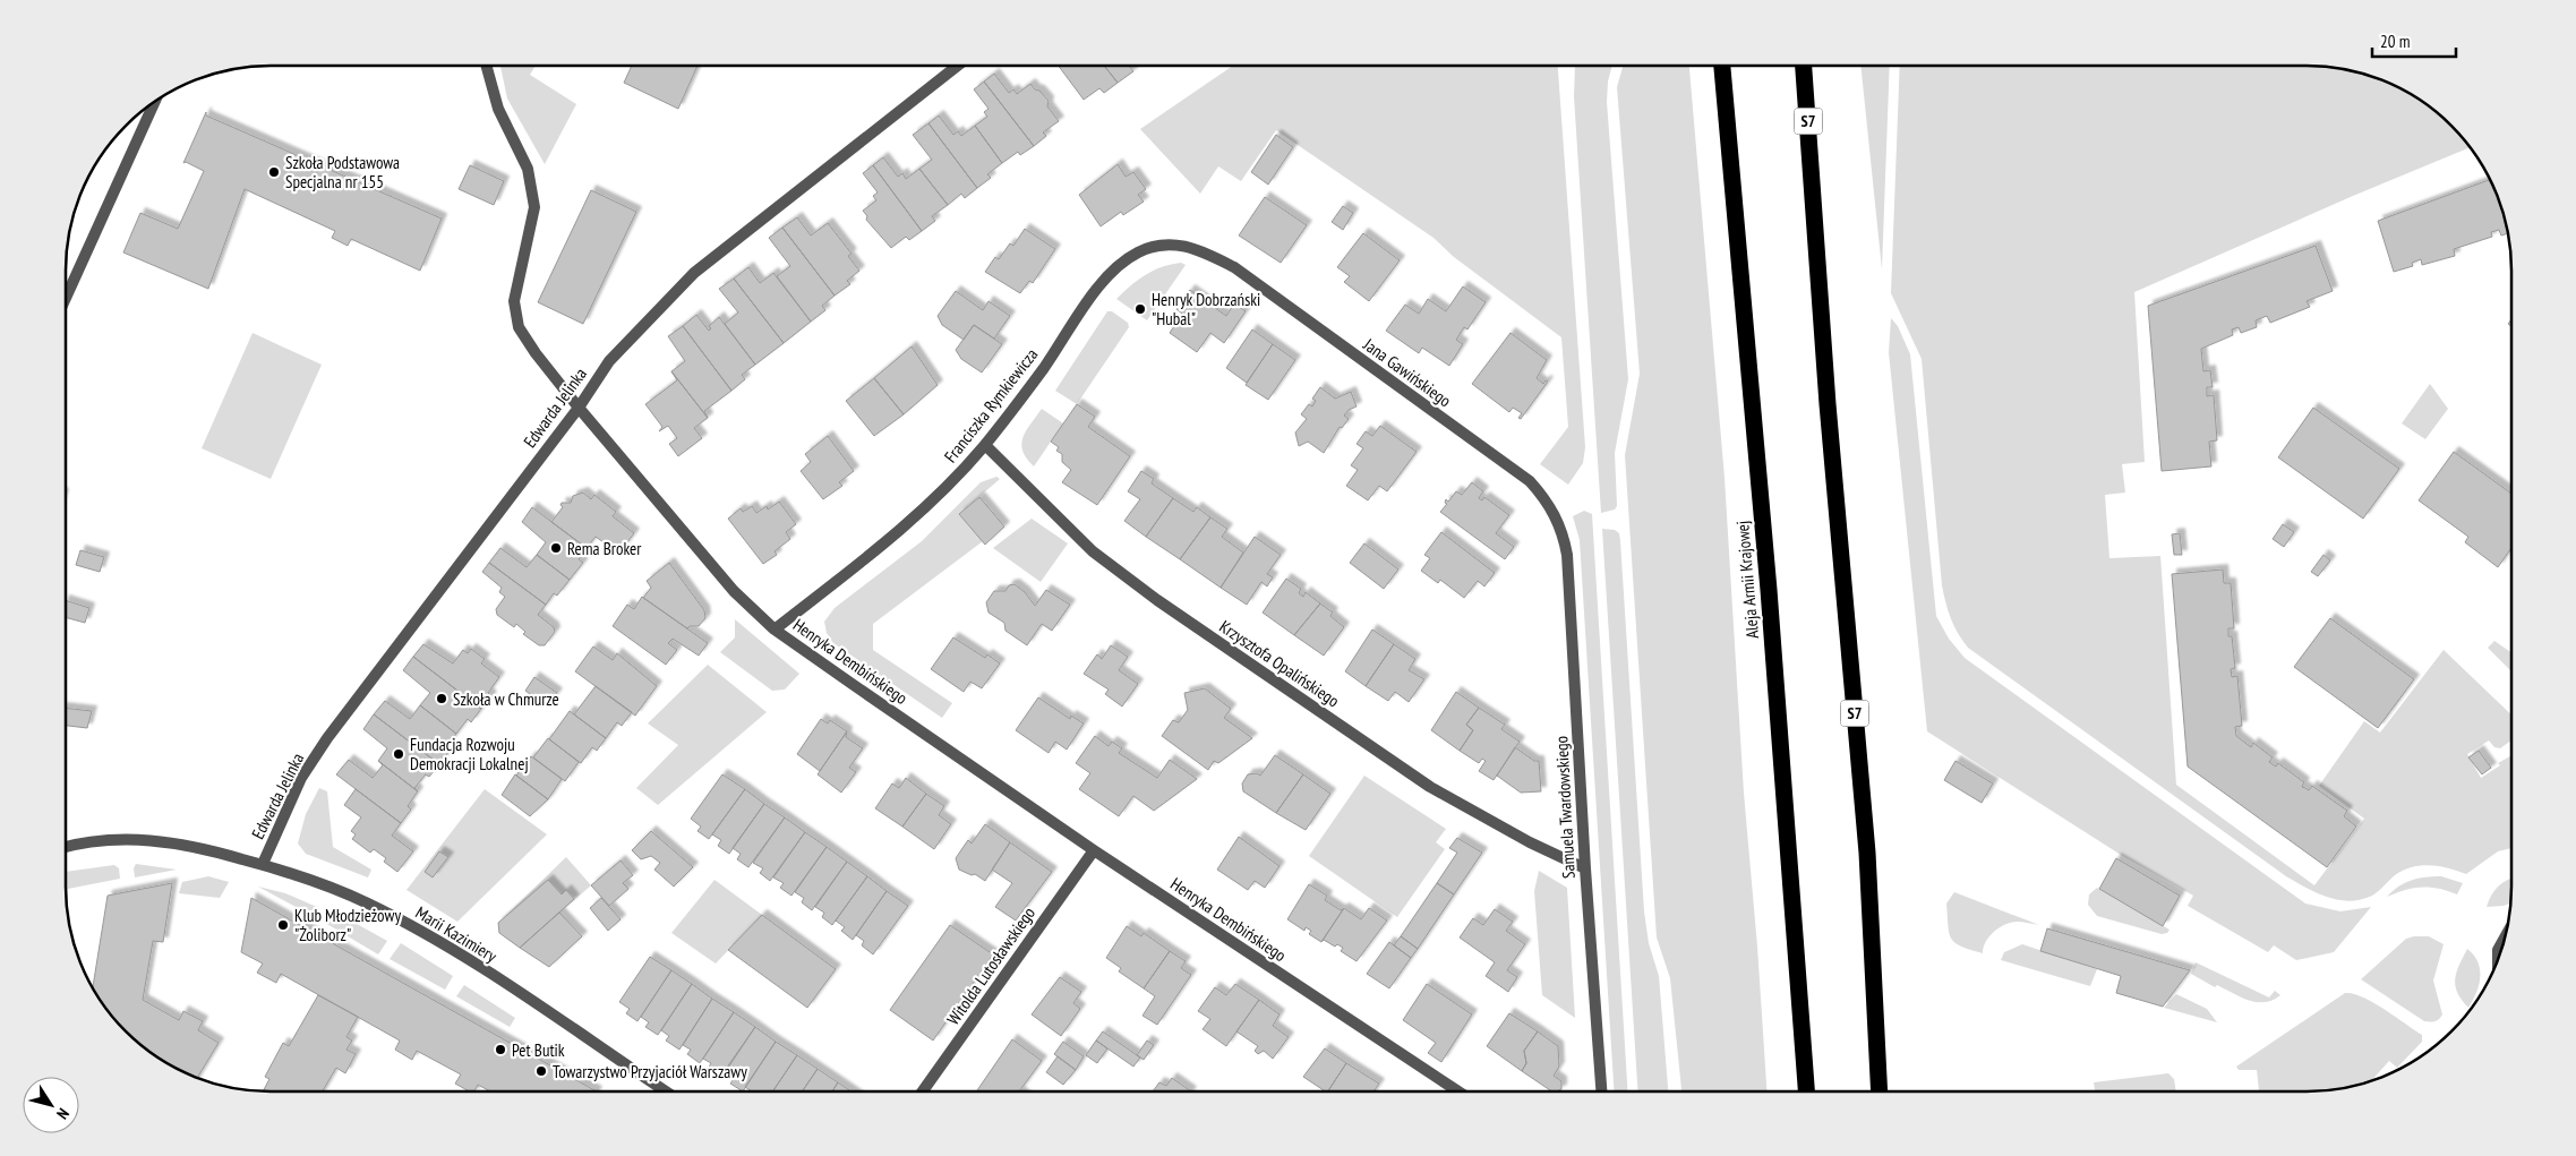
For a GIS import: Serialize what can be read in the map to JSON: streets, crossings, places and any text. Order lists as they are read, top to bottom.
{
  "streets": {
    "highway": ["S7", "Aleja Armii Krajowej"],
    "street": [
      "Jana Gawińskiego",
      "Franciszka Rymkiewicza",
      "Edwarda Jelinka",
      "Henryka Dembińskiego",
      "Krzysztofa Opalińskiego",
      "Samuela Twardowskiego",
      "Marii Kazimiery",
      "Witolda Lutosławskiego"
    ]
  },
  "crossings": [
    ["Jana Gawińskiego", "Franciszka Rymkiewicza"],
    ["Jana Gawińskiego", "Samuela Twardowskiego"],
    ["Franciszka Rymkiewicza", "Henryka Dembińskiego"],
    ["Franciszka Rymkiewicza", "Krzysztofa Opalińskiego"],
    ["Edwarda Jelinka", "Henryka Dembińskiego"],
    ["Edwarda Jelinka", "Marii Kazimiery"],
    ["Henryka Dembińskiego", "Witolda Lutosławskiego"],
    ["Krzysztofa Opalińskiego", "Samuela Twardowskiego"]
  ],
  "places": [
    "Szkoła Podstawowa Specjalna nr 155",
    "Henryk Dobrzański \"Hubal\"",
    "Rema Broker",
    "Szkoła w Chmurze",
    "Fundacja Rozwoju Demokracji Lokalnej",
    "Klub Młodzieżowy \"Żoliborz\"",
    "Pet Butik",
    "Towarzystwo Przyjaciół Warszawy"
  ],
  "scale_bar": "20 m",
  "north": "bottom right"
}
